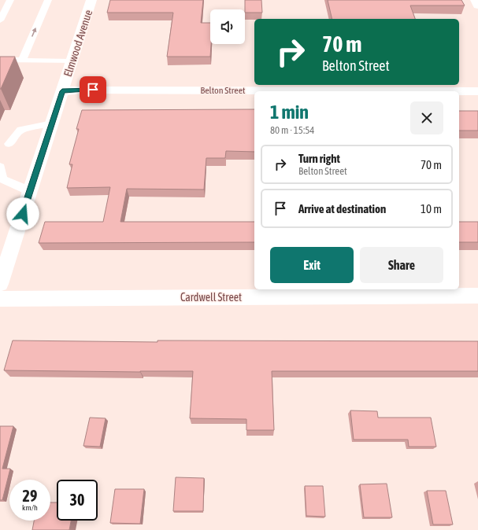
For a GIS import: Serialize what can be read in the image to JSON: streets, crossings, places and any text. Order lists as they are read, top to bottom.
{
  "streets": {
    "street": ["Elmwood Avenue", "Belton Street", "Cardwell Street"]
  },
  "crossings": [
    ["Elmwood Avenue", "Belton Street"]
  ],
  "page": {
    "turn": ["70 m", "Belton Street"],
    "heading": ["1 min", "80 m · 15:54"],
    "list": [
      {
        "name": "Turn right",
        "note": "Belton Street",
        "value": "70 m"
      },
      {
        "name": "Arrive at destination",
        "value": "10 m"
      }
    ],
    "buttons": ["Exit", "Share"],
    "speed": "29 km/h",
    "limit": "30"
  }
}
